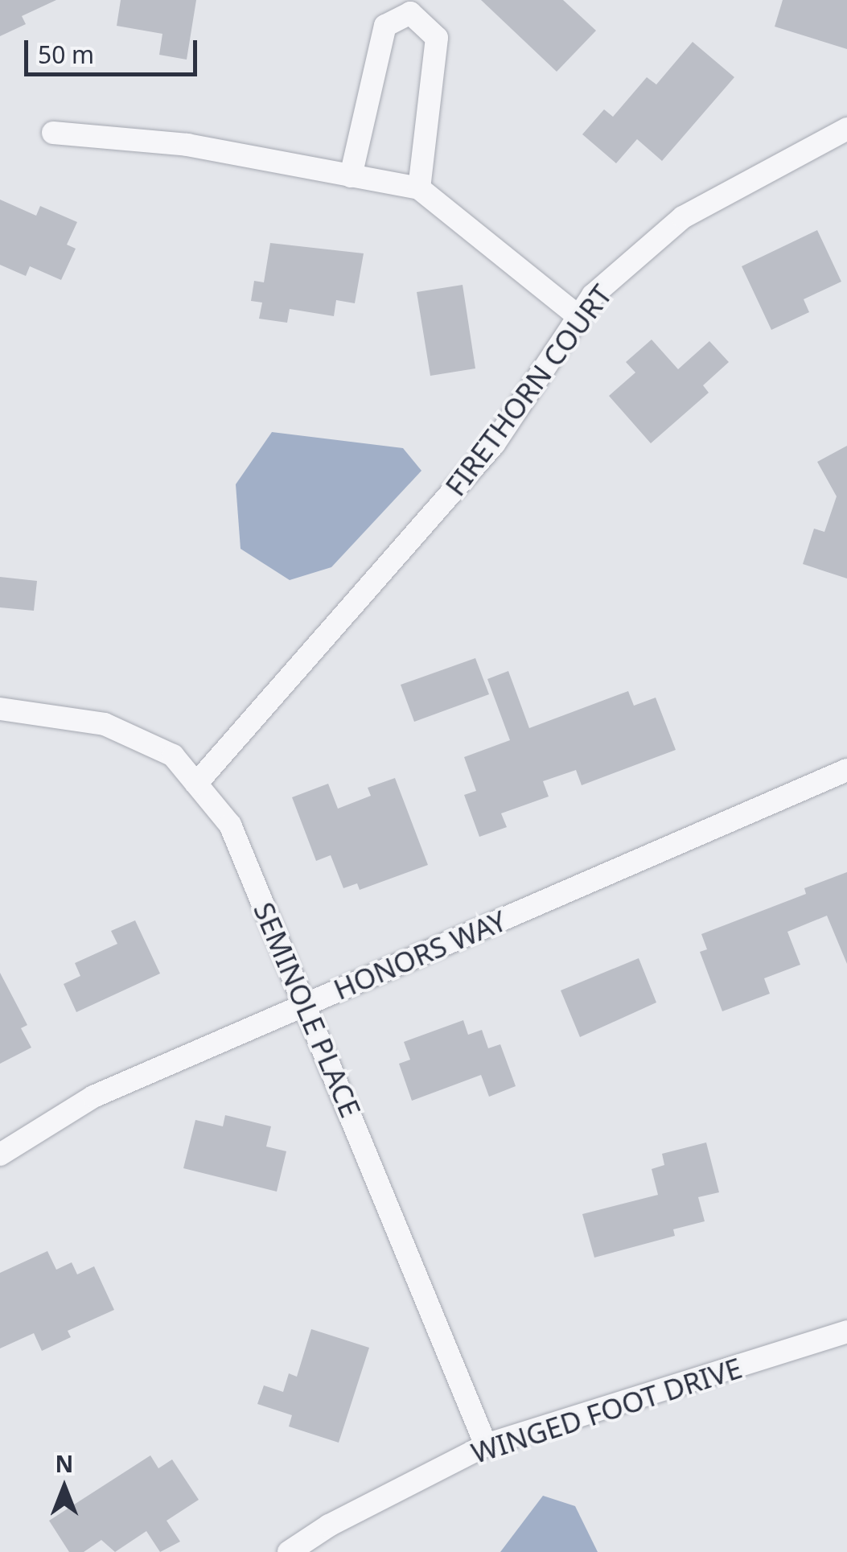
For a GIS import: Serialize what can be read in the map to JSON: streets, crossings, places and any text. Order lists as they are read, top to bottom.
{
  "streets": {
    "street": [
      "FIRETHORN COURT",
      "HONORS WAY",
      "SEMINOLE PLACE",
      "WINGED FOOT DRIVE"
    ]
  },
  "crossings": [
    ["FIRETHORN COURT", "SEMINOLE PLACE"],
    ["HONORS WAY", "SEMINOLE PLACE"],
    ["SEMINOLE PLACE", "WINGED FOOT DRIVE"]
  ],
  "scale_bar": "50 m",
  "north": "top"
}
